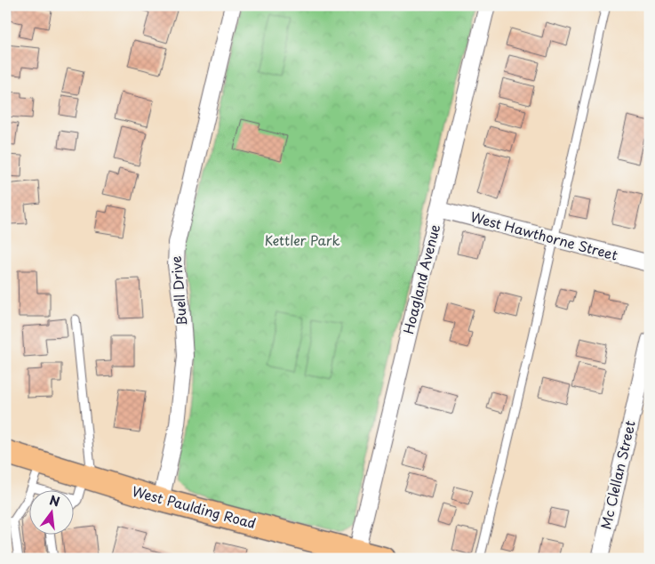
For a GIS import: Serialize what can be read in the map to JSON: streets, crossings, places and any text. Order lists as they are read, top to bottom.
{
  "streets": {
    "main road": ["West Paulding Road"],
    "street": [
      "West Hawthorne Street",
      "Hoagland Avenue",
      "Buell Drive",
      "Mc Clellan Street"
    ]
  },
  "crossings": [
    ["West Hawthorne Street", "Hoagland Avenue"],
    ["Hoagland Avenue", "West Paulding Road"],
    ["Buell Drive", "West Paulding Road"]
  ],
  "parks": ["Kettler Park"],
  "north": "top"
}
